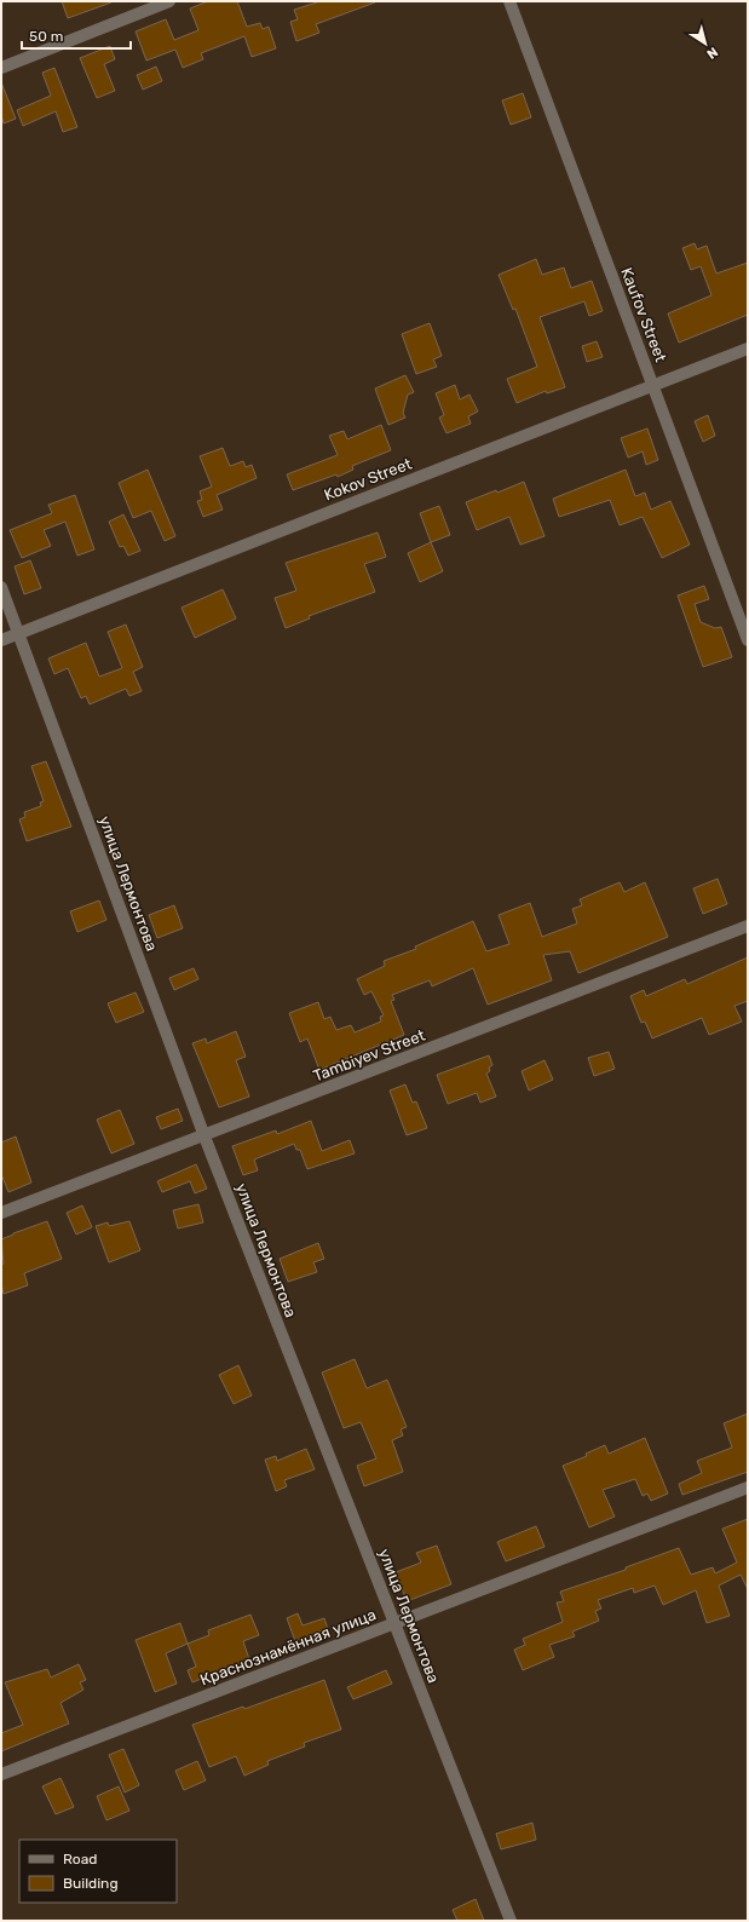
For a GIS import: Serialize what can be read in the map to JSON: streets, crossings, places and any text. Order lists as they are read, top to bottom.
{
  "streets": {
    "street": [
      "Kaufov Street",
      "Kokov Street",
      "улица Лермонтова",
      "Tambiyev Street",
      "Краснознамённая улица"
    ]
  },
  "crossings": [
    ["Kaufov Street", "Kokov Street"],
    ["Kokov Street", "улица Лермонтова"],
    ["улица Лермонтова", "Tambiyev Street"],
    ["улица Лермонтова", "Краснознамённая улица"]
  ],
  "legend": ["Road", "Building"],
  "scale_bar": "50 m",
  "north": "bottom right"
}
